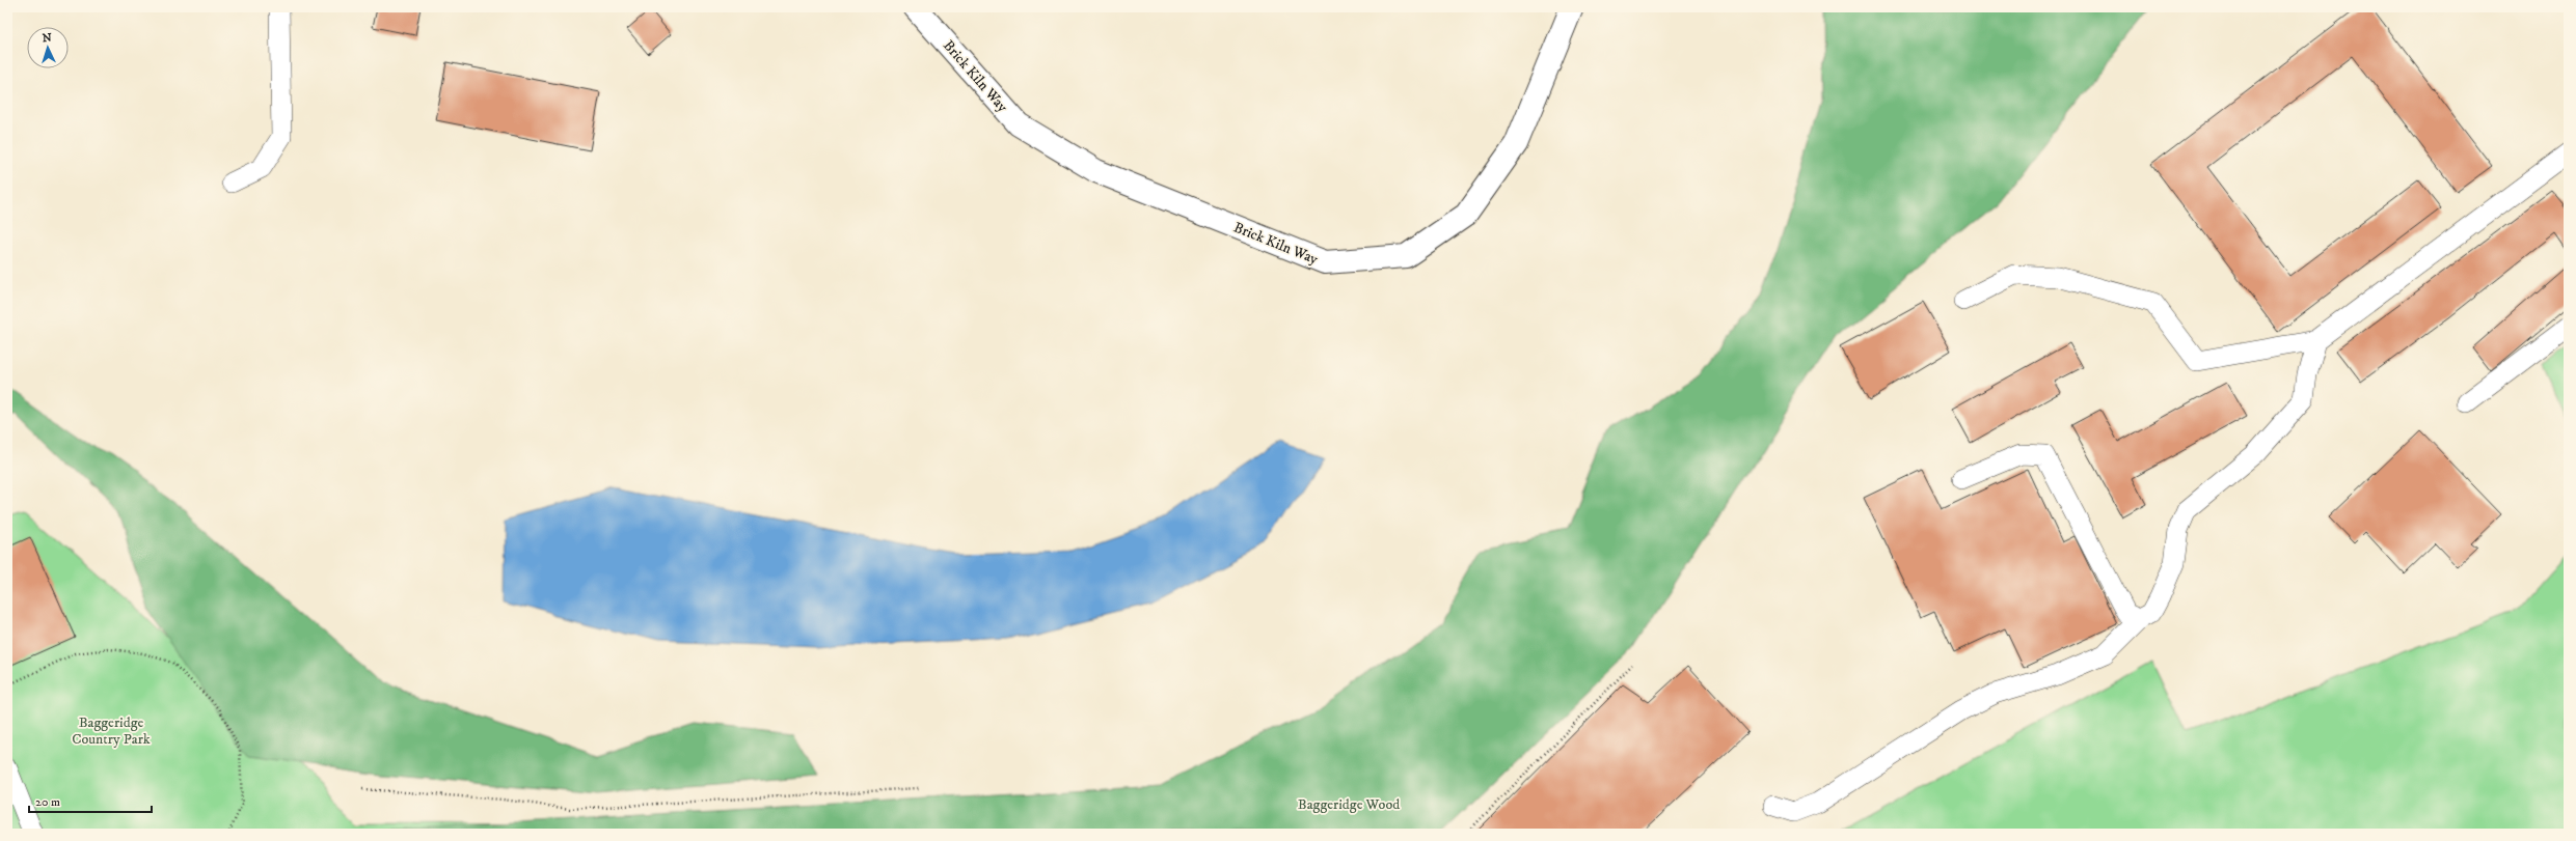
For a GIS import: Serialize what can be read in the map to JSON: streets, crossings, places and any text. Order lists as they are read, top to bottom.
{
  "streets": {
    "street": ["Brick Kiln Way"]
  },
  "parks": ["Baggeridge Country Park", "Baggeridge Wood"],
  "scale_bar": "20 m",
  "north": "top"
}
